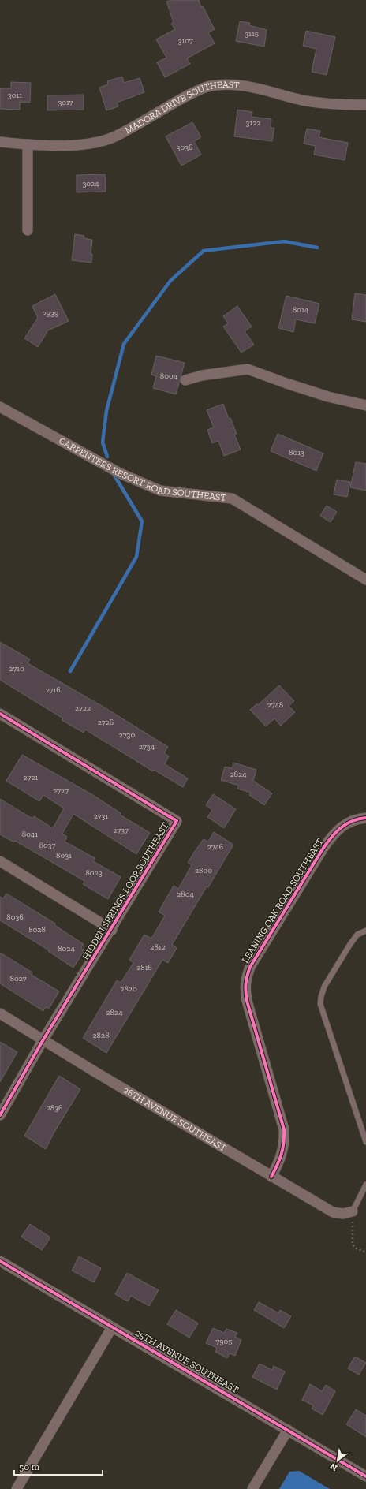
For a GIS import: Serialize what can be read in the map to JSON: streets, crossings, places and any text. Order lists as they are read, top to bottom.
{
  "streets": {
    "street": [
      "MADORA DRIVE SOUTHEAST",
      "CARPENTERS RESORT ROAD SOUTHEAST",
      "HIDDEN SPRINGS LOOP SOUTHEAST",
      "LEANING OAK ROAD SOUTHEAST",
      "26TH AVENUE SOUTHEAST",
      "25TH AVENUE SOUTHEAST"
    ]
  },
  "crossings": [
    ["HIDDEN SPRINGS LOOP SOUTHEAST", "26TH AVENUE SOUTHEAST"],
    ["LEANING OAK ROAD SOUTHEAST", "26TH AVENUE SOUTHEAST"]
  ],
  "house_numbers": [
    "3115",
    "3107",
    "3011",
    "3017",
    "3122",
    "3036",
    "3024",
    "8014",
    "2939",
    "8004",
    "8013",
    "2710",
    "2716",
    "2748",
    "2722",
    "2726",
    "2730",
    "2734",
    "2824",
    "2721",
    "2727",
    "2731",
    "2737",
    "8041",
    "8037",
    "2746",
    "8031",
    "2800",
    "8023",
    "2804",
    "8036",
    "8028",
    "2812",
    "8024",
    "2816",
    "8027",
    "2820",
    "2824",
    "2828",
    "2836",
    "7905"
  ],
  "scale_bar": "50 m",
  "north": "bottom left"
}
